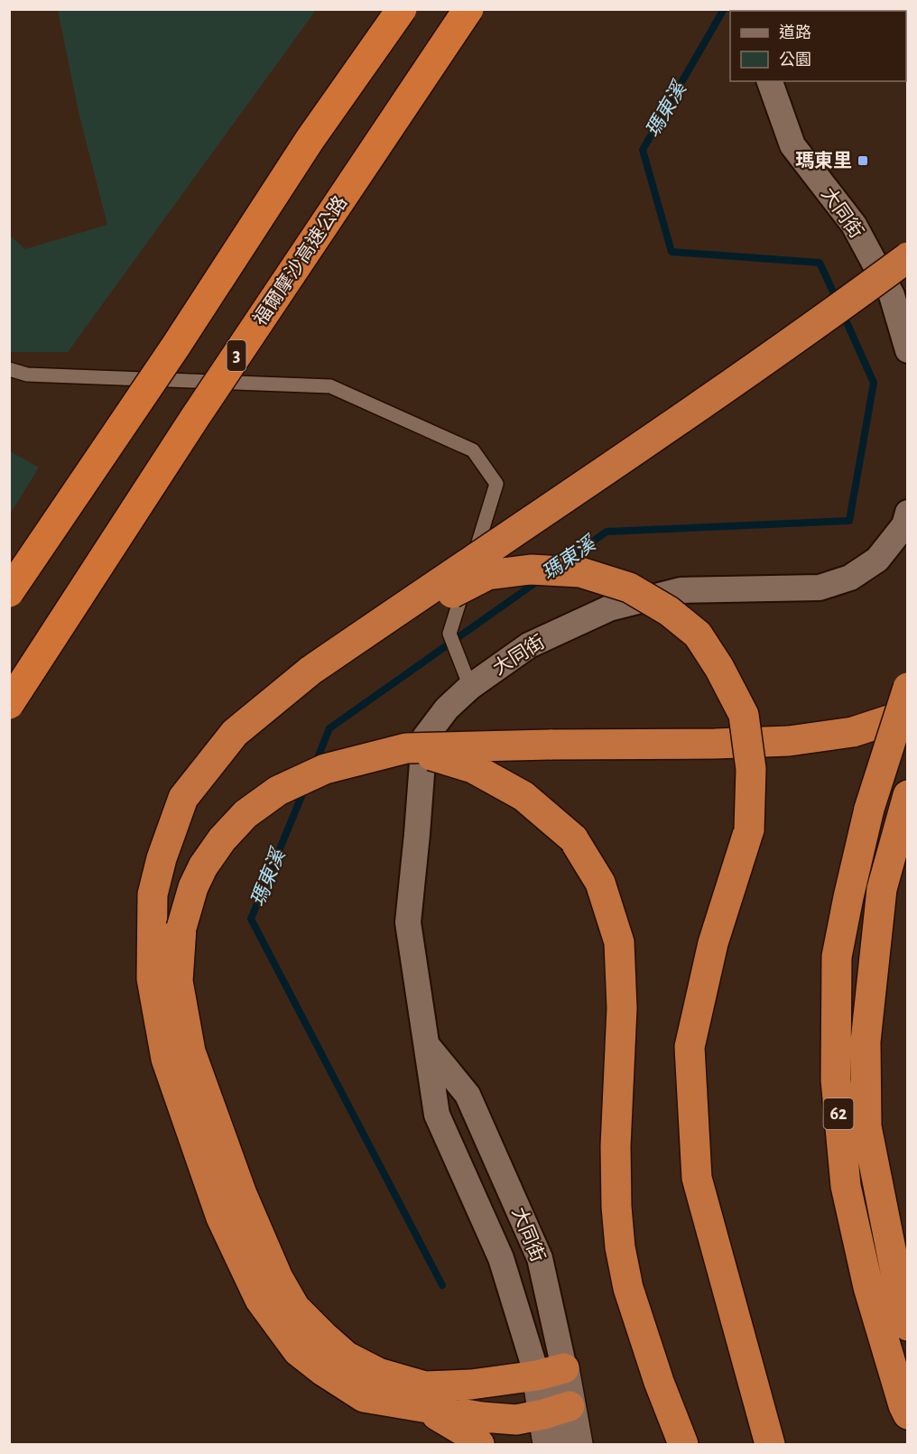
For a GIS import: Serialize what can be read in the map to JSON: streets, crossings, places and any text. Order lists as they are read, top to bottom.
{
  "streets": {
    "highway": ["福爾摩沙高速公路", "3", "62"],
    "street": ["大同街"]
  },
  "water": ["瑪東溪"],
  "places": {
    "transit": ["瑪東里"]
  },
  "legend": ["道路", "公園"]
}
